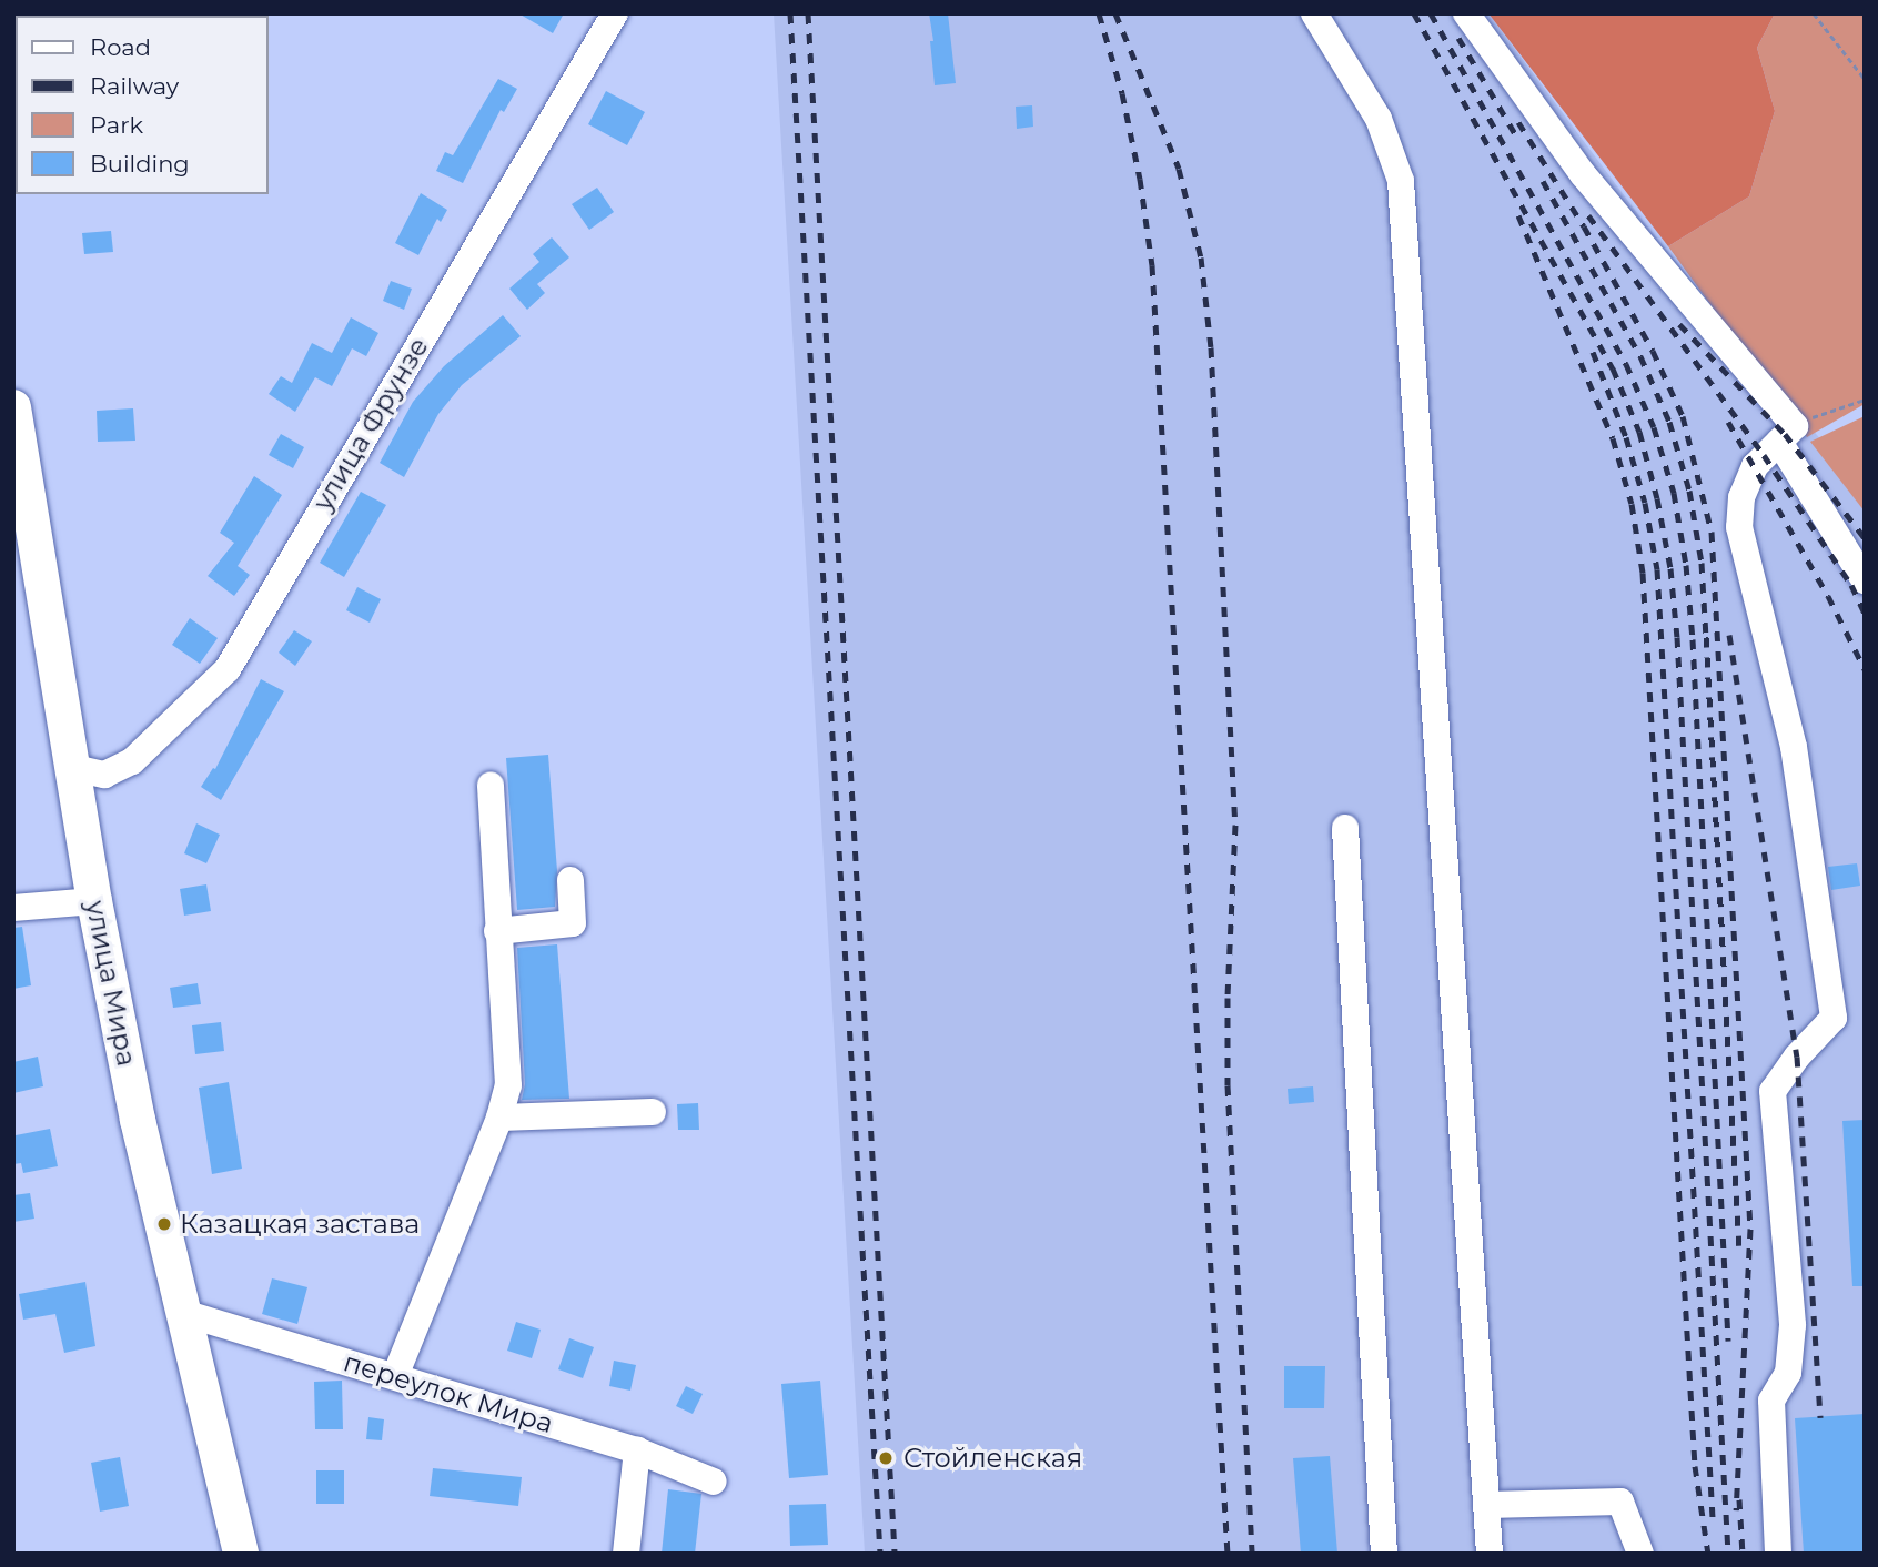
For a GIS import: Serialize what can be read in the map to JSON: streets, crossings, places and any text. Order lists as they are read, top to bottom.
{
  "streets": {
    "main road": ["улица Мира"],
    "street": ["улица Фрунзе", "переулок Мира"]
  },
  "crossings": [
    ["улица Фрунзе", "улица Мира"],
    ["улица Мира", "переулок Мира"]
  ],
  "places": ["Казацкая застава", "Стойленская"],
  "legend": [
    "Road",
    "Railway",
    "Park",
    "Building"
  ]
}
